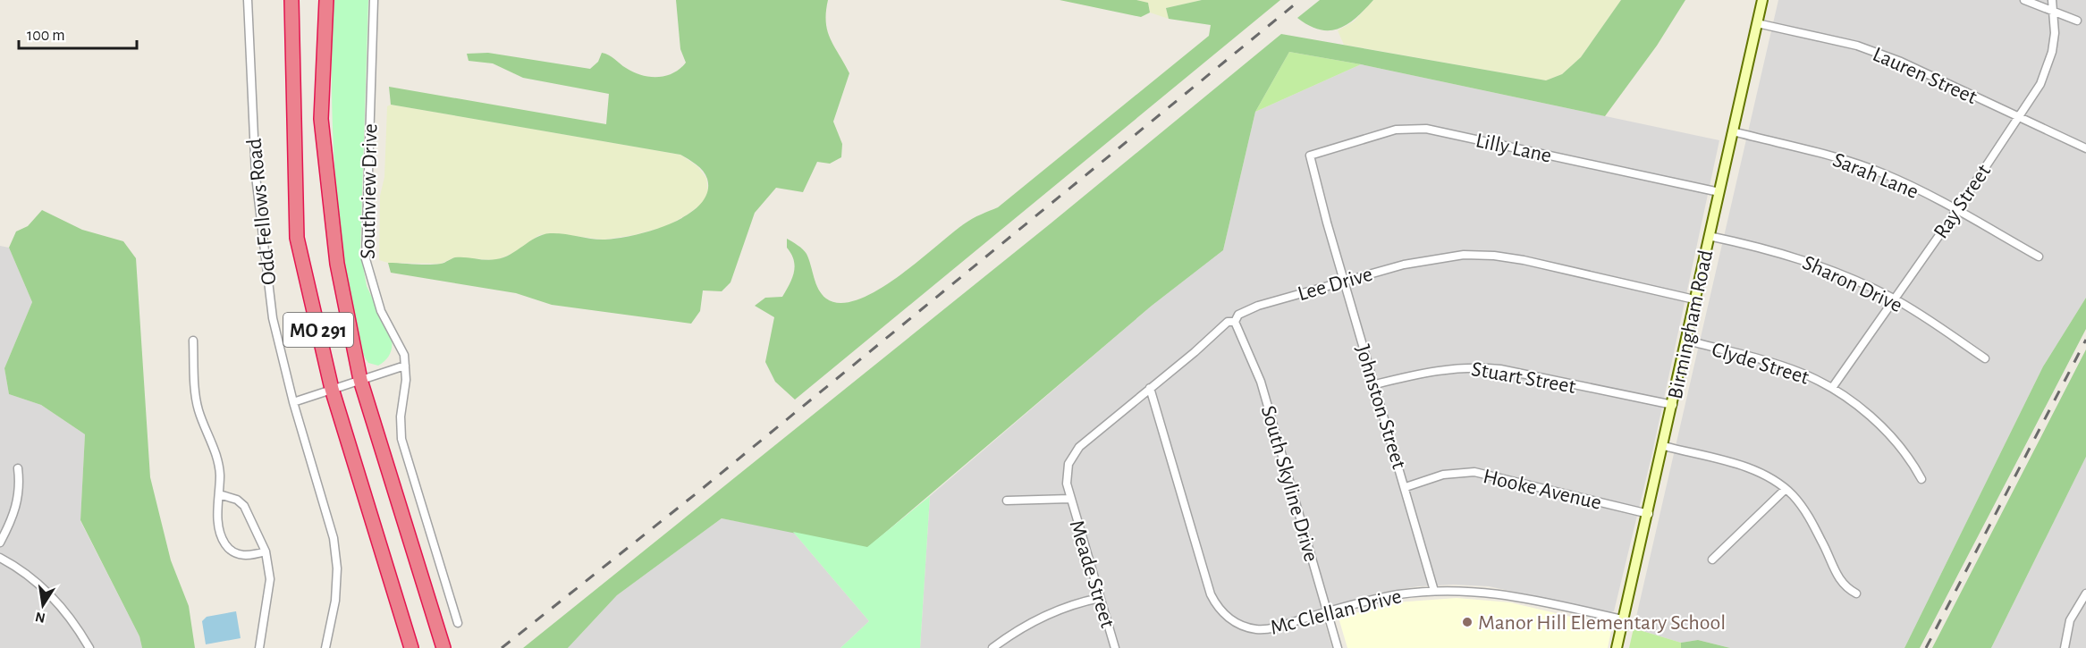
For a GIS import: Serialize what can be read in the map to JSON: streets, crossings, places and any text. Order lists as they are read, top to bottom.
{
  "streets": {
    "highway": ["MO 291"],
    "street": [
      "Lauren Street",
      "Lilly Lane",
      "Sarah Lane",
      "Southview Drive",
      "Ray Street",
      "Odd Fellows Road",
      "Lee Drive",
      "Sharon Drive",
      "Birmingham Road",
      "Clyde Street",
      "Stuart Street",
      "Johnston Street",
      "South Skyline Drive",
      "Hooke Avenue",
      "Meade Street",
      "Mc Clellan Drive"
    ]
  },
  "crossings": [
    ["Lauren Street", "Ray Street"],
    ["Lauren Street", "Birmingham Road"],
    ["Lilly Lane", "Birmingham Road"],
    ["Lilly Lane", "Johnston Street"],
    ["Sarah Lane", "Ray Street"],
    ["Sarah Lane", "Birmingham Road"],
    ["Ray Street", "Sharon Drive"],
    ["Ray Street", "Clyde Street"],
    ["Lee Drive", "Birmingham Road"],
    ["Lee Drive", "Johnston Street"],
    ["Lee Drive", "South Skyline Drive"],
    ["Lee Drive", "Meade Street"],
    ["Lee Drive", "Mc Clellan Drive"],
    ["Sharon Drive", "Birmingham Road"],
    ["Birmingham Road", "Clyde Street"],
    ["Birmingham Road", "Stuart Street"],
    ["Birmingham Road", "Hooke Avenue"],
    ["Birmingham Road", "Mc Clellan Drive"],
    ["Stuart Street", "Johnston Street"],
    ["Johnston Street", "Hooke Avenue"],
    ["Johnston Street", "Mc Clellan Drive"],
    ["South Skyline Drive", "Mc Clellan Drive"]
  ],
  "places": ["Manor Hill Elementary School"],
  "scale_bar": "100 m",
  "north": "bottom"
}
